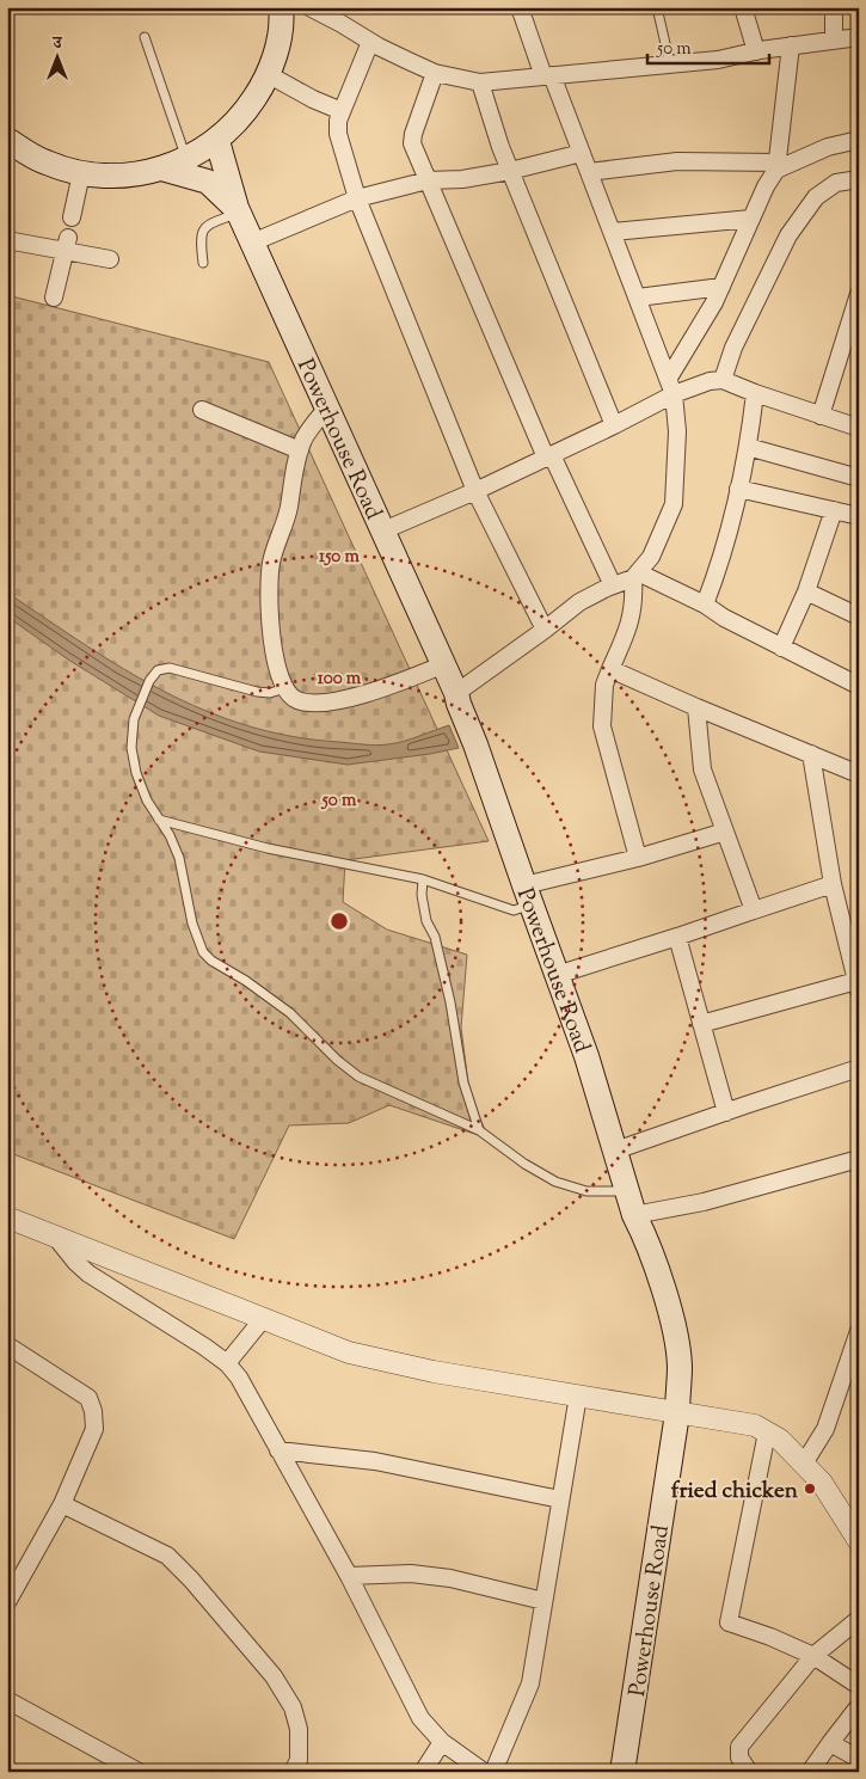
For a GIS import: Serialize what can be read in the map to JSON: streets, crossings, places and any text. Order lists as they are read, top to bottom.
{
  "streets": {
    "main road": ["Powerhouse Road"]
  },
  "places": ["fried chicken"],
  "scale_bar": "50 m",
  "north": "top",
  "rings": ["150 m", "100 m", "50 m"]
}
